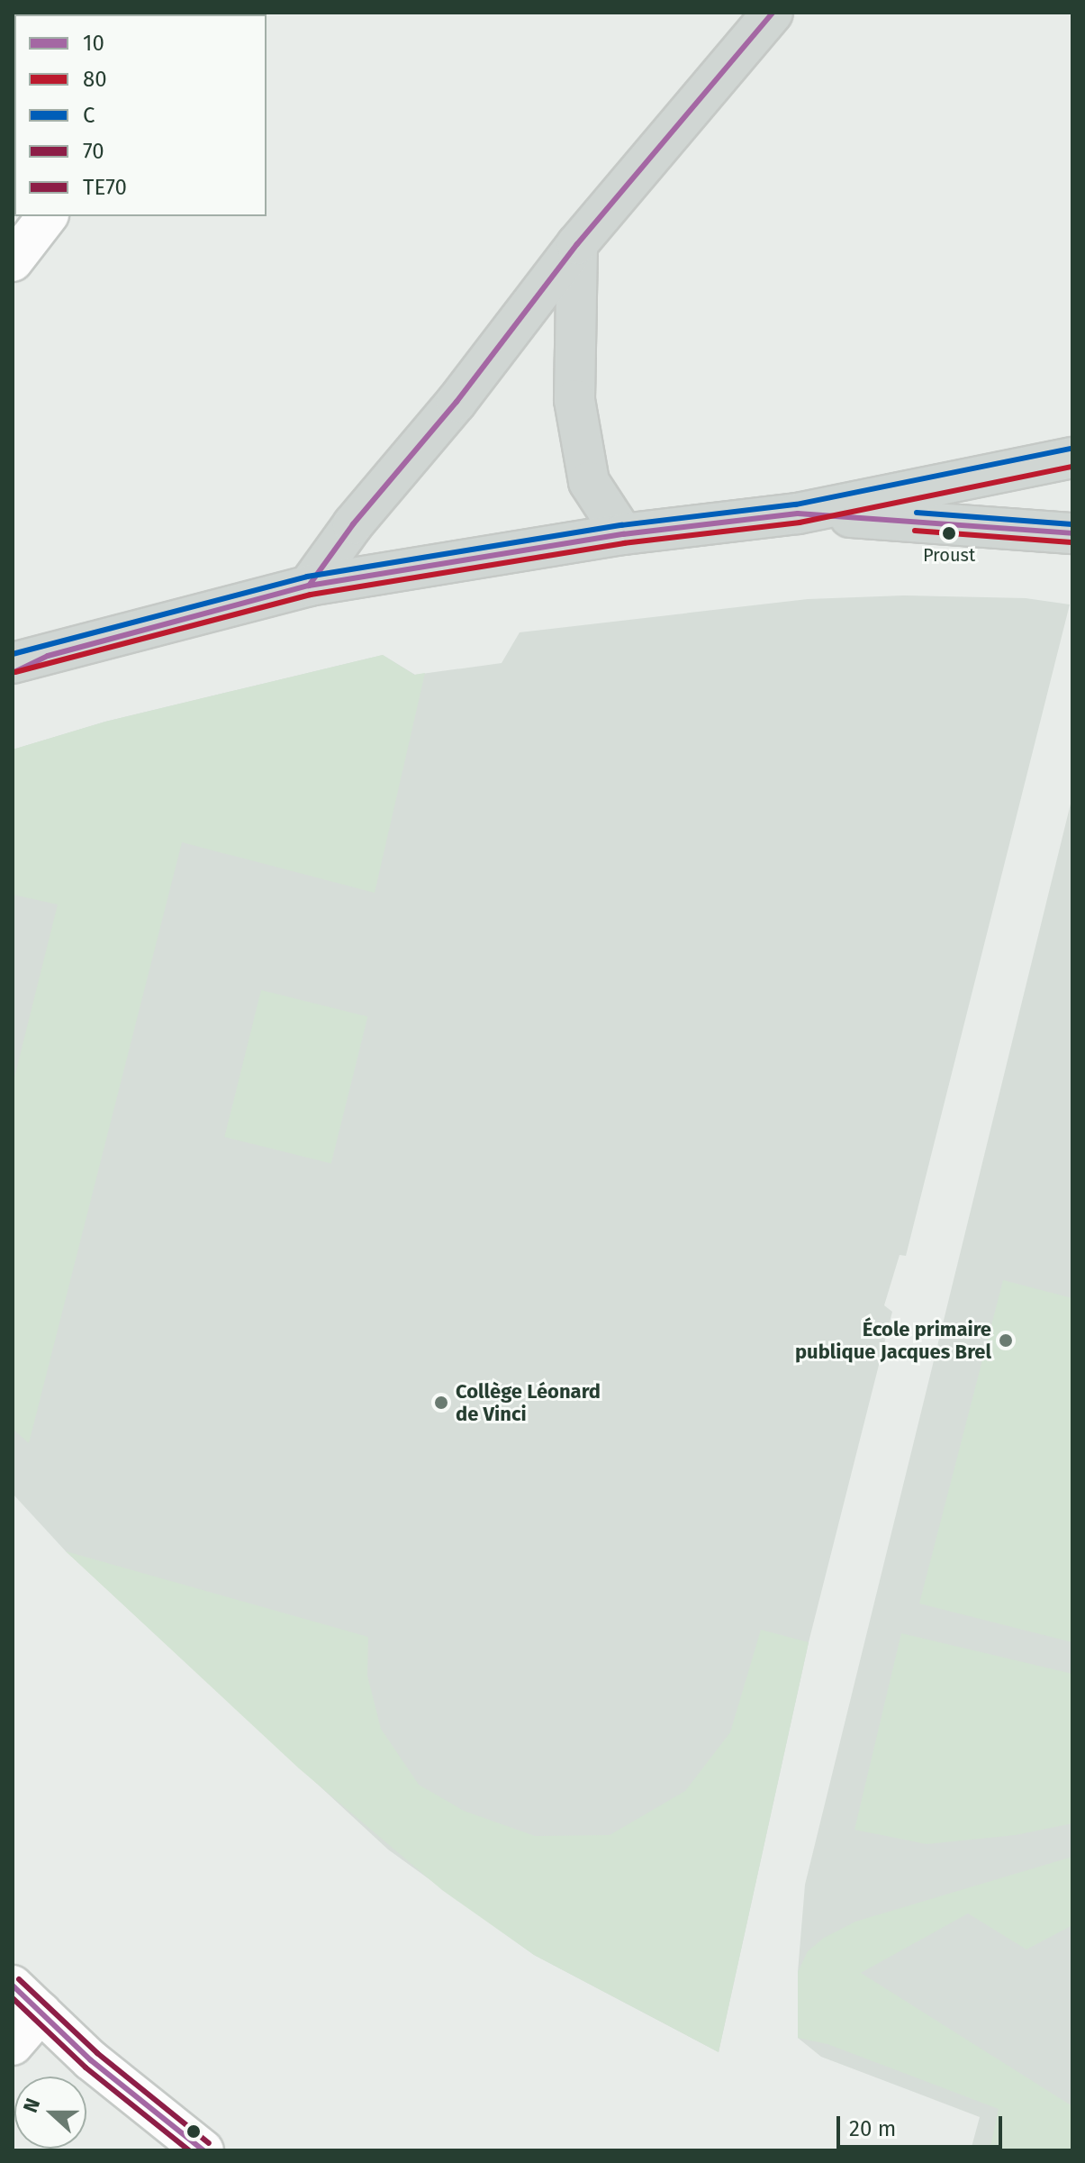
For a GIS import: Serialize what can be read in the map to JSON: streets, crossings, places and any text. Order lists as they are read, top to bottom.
{
  "places": ["Proust", "École primaire publique Jacques Brel", "Collège Léonard de Vinci"],
  "lines": [
    "transit line 10",
    "transit line C",
    "transit line 80",
    "transit line TE70",
    "transit line 70"
  ],
  "legend": [
    "10",
    "80",
    "C",
    "70",
    "TE70"
  ],
  "scale_bar": "20 m",
  "north": "left"
}
